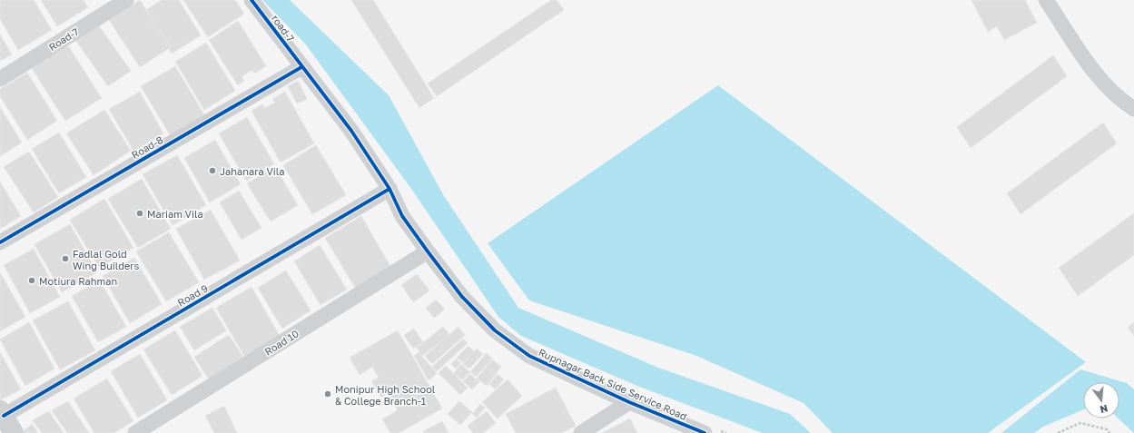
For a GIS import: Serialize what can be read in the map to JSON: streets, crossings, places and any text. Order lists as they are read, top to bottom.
{
  "streets": {
    "street": [
      "road-7",
      "Road-7",
      "Road-8",
      "Road 9",
      "Road 10",
      "Rupnagar Back Side Service Road"
    ]
  },
  "crossings": [
    ["road-7", "Road-8"],
    ["road-7", "Road 9"],
    ["road-7", "Rupnagar Back Side Service Road"],
    ["Road 9", "Rupnagar Back Side Service Road"],
    ["Road 10", "Rupnagar Back Side Service Road"]
  ],
  "places": [
    "Jahanara Vila",
    "Mariam Vila",
    "Fadlal Gold Wing Builders",
    "Motiura Rahman",
    "Monipur High School & College Branch-1"
  ],
  "north": "bottom"
}
